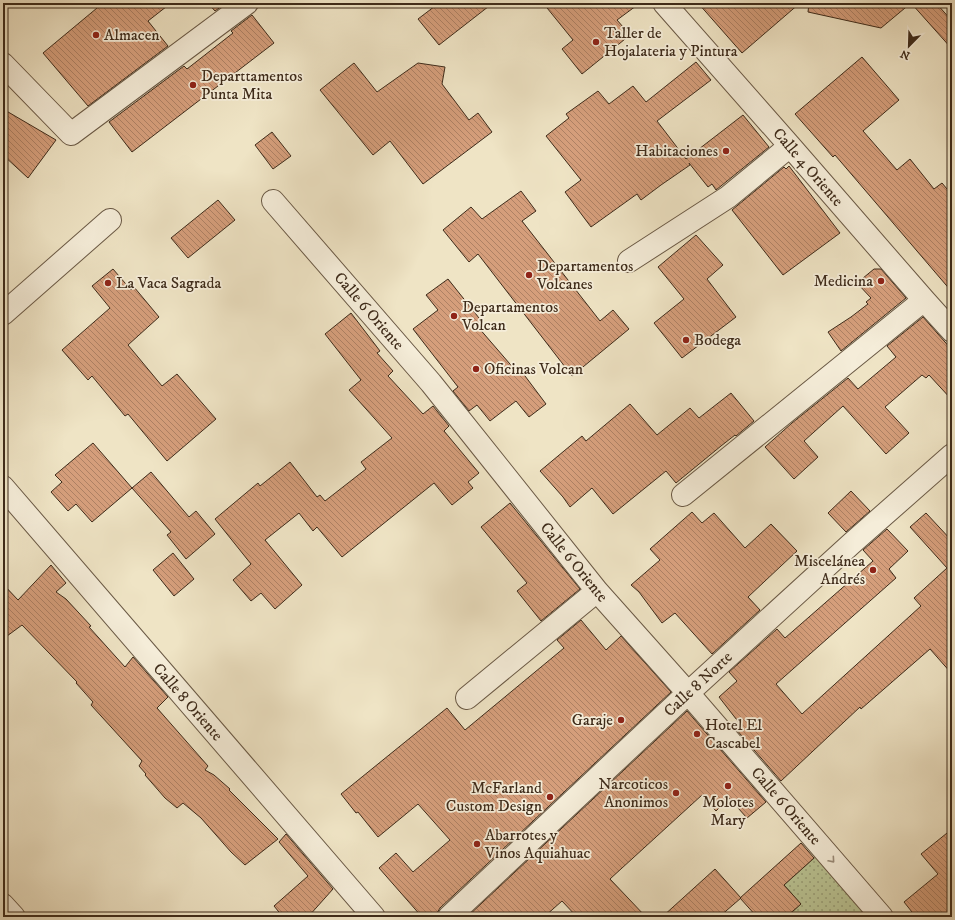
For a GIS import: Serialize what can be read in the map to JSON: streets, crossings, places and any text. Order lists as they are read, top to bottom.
{
  "streets": {
    "street": [
      "Calle 4 Oriente",
      "Calle 6 Oriente",
      "Calle 8 Norte",
      "Calle 8 Oriente"
    ]
  },
  "crossings": [
    ["Calle 6 Oriente", "Calle 8 Norte"]
  ],
  "places": [
    "Almacen",
    "Taller de Hojalateria y Pintura",
    "Departtamentos Punta Mita",
    "Habitaciones",
    "Departamentos Volcanes",
    "Medicina",
    "La Vaca Sagrada",
    "Departamentos Volcan",
    "Bodega",
    "Oficinas Volcan",
    "Miscelánea Andrés",
    "Garaje",
    "Hotel El Cascabel",
    "Molotes Mary",
    "Narcoticos Anonimos",
    "McFarland Custom Design",
    "Abarrotes y Vinos Aquiahuac"
  ],
  "north": "bottom left"
}
